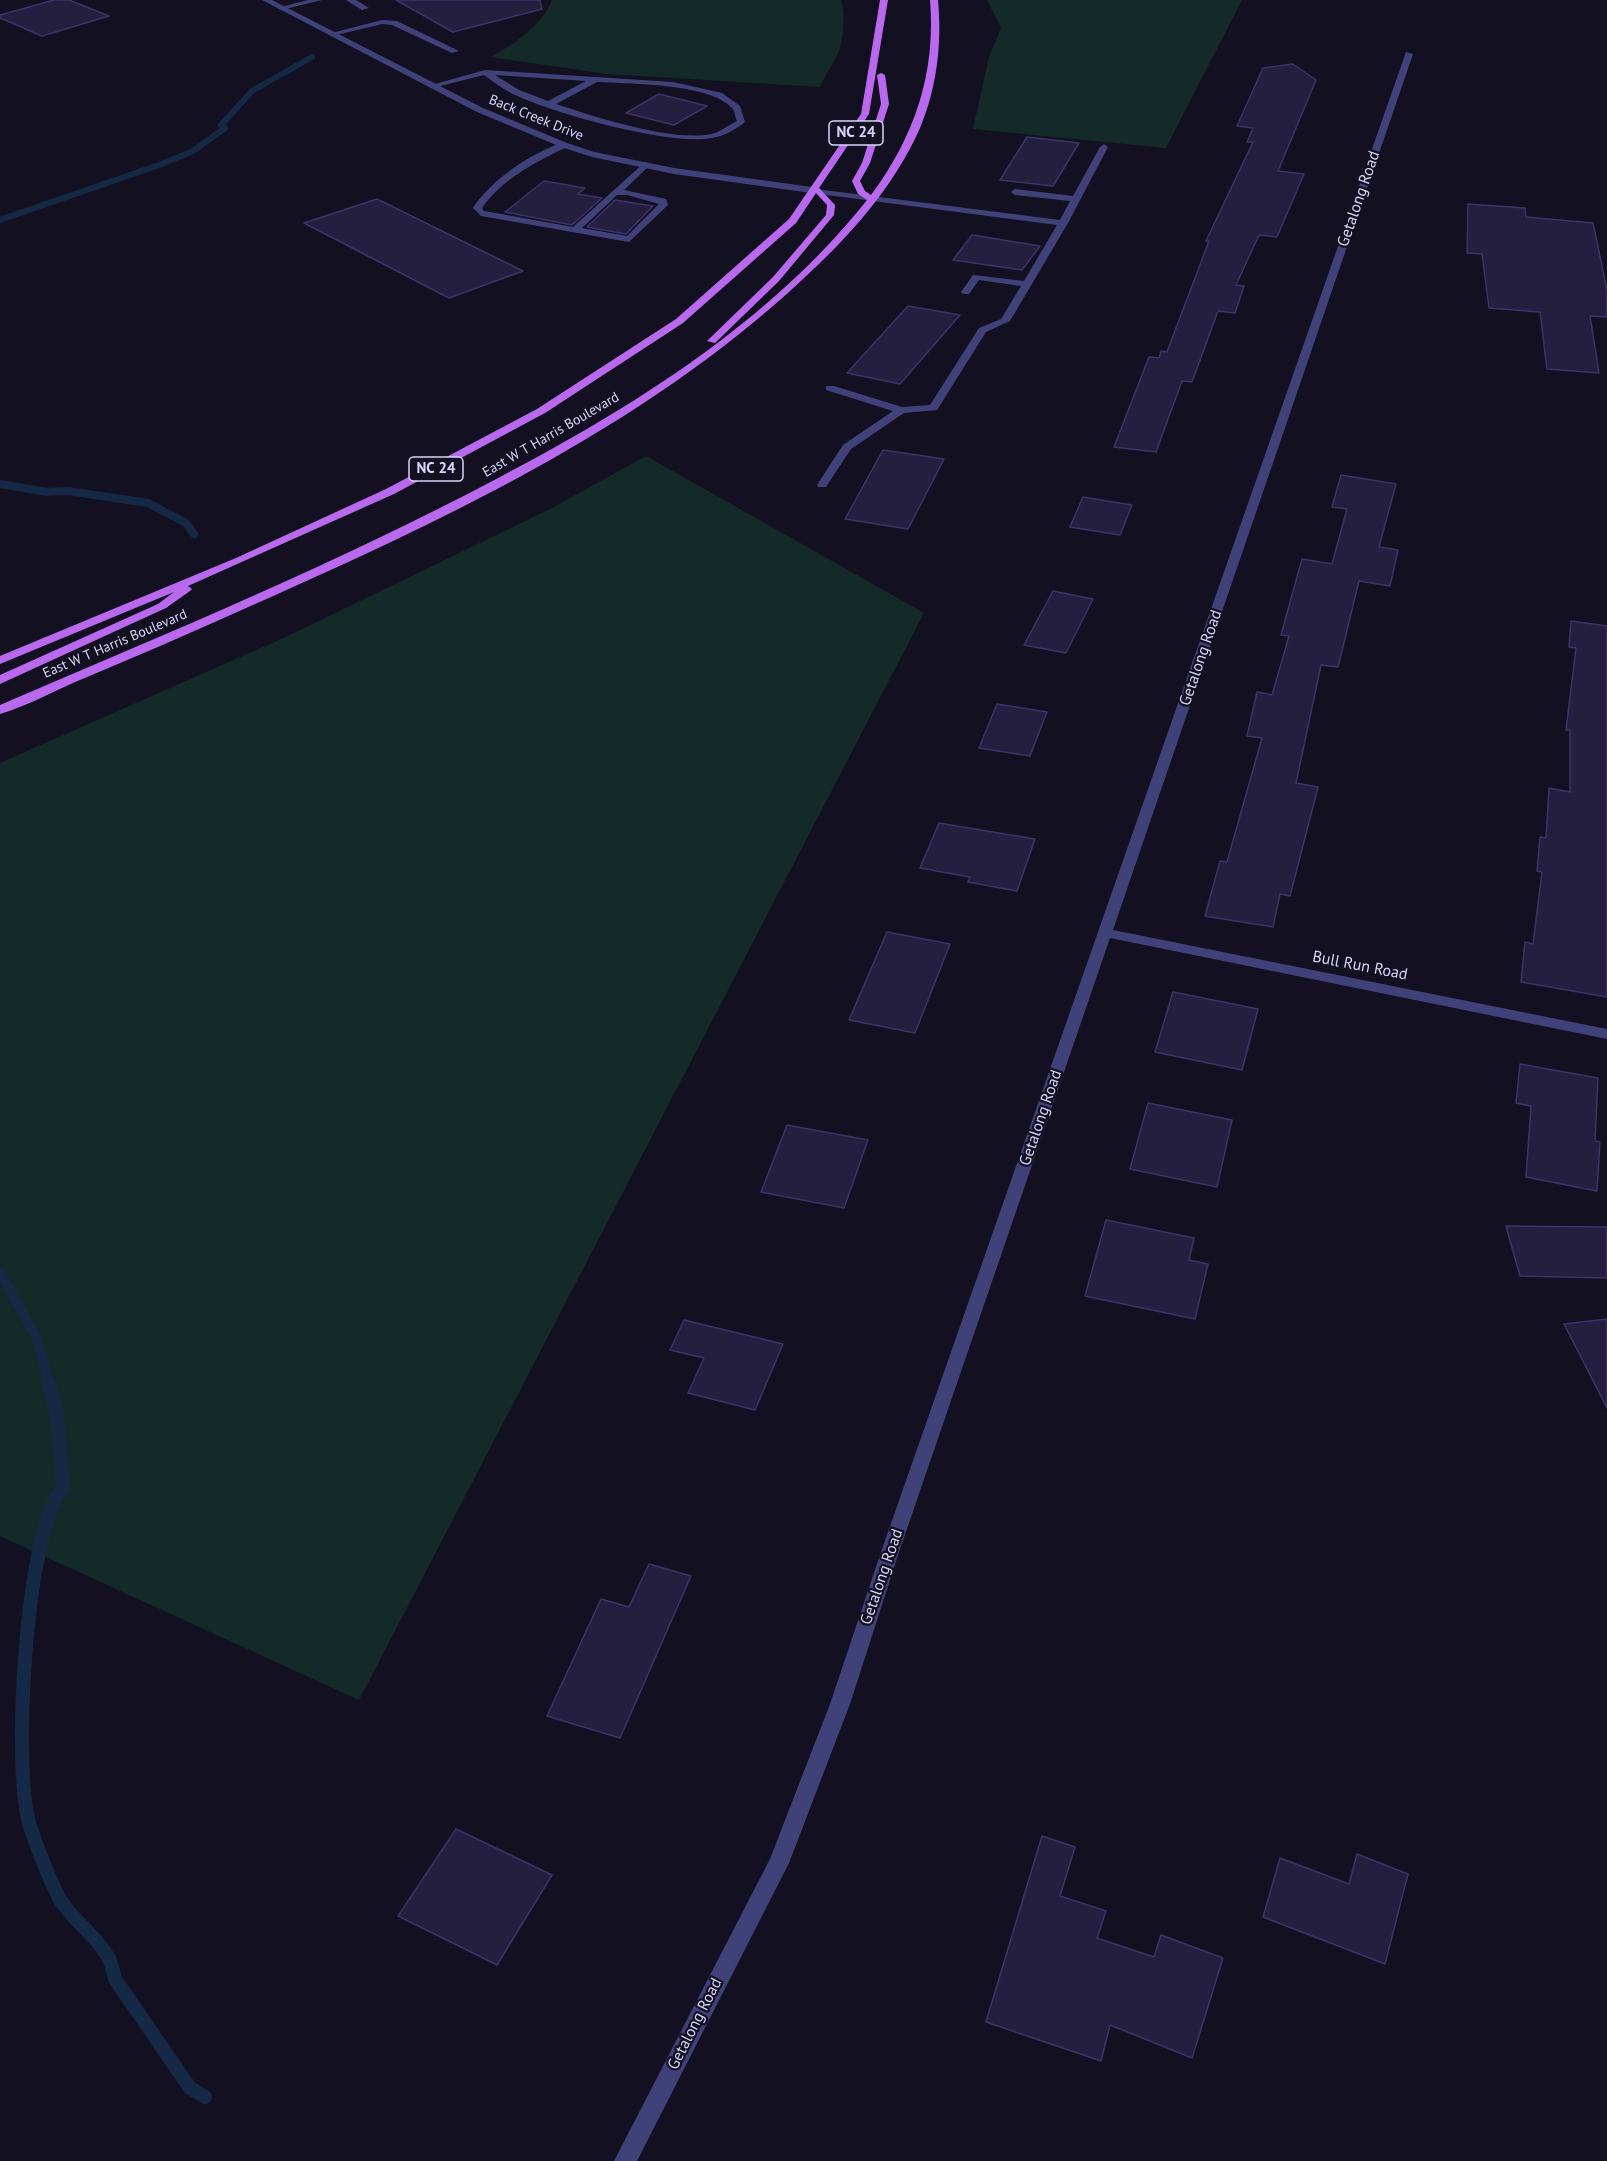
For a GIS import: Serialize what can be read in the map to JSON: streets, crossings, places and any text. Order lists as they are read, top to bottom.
{
  "streets": {
    "main road": ["NC 24", "East W T Harris Boulevard"],
    "street": ["Back Creek Drive", "Getalong Road", "Bull Run Road"]
  },
  "crossings": [
    ["Back Creek Drive", "East W T Harris Boulevard"],
    ["Getalong Road", "Bull Run Road"]
  ]
}
